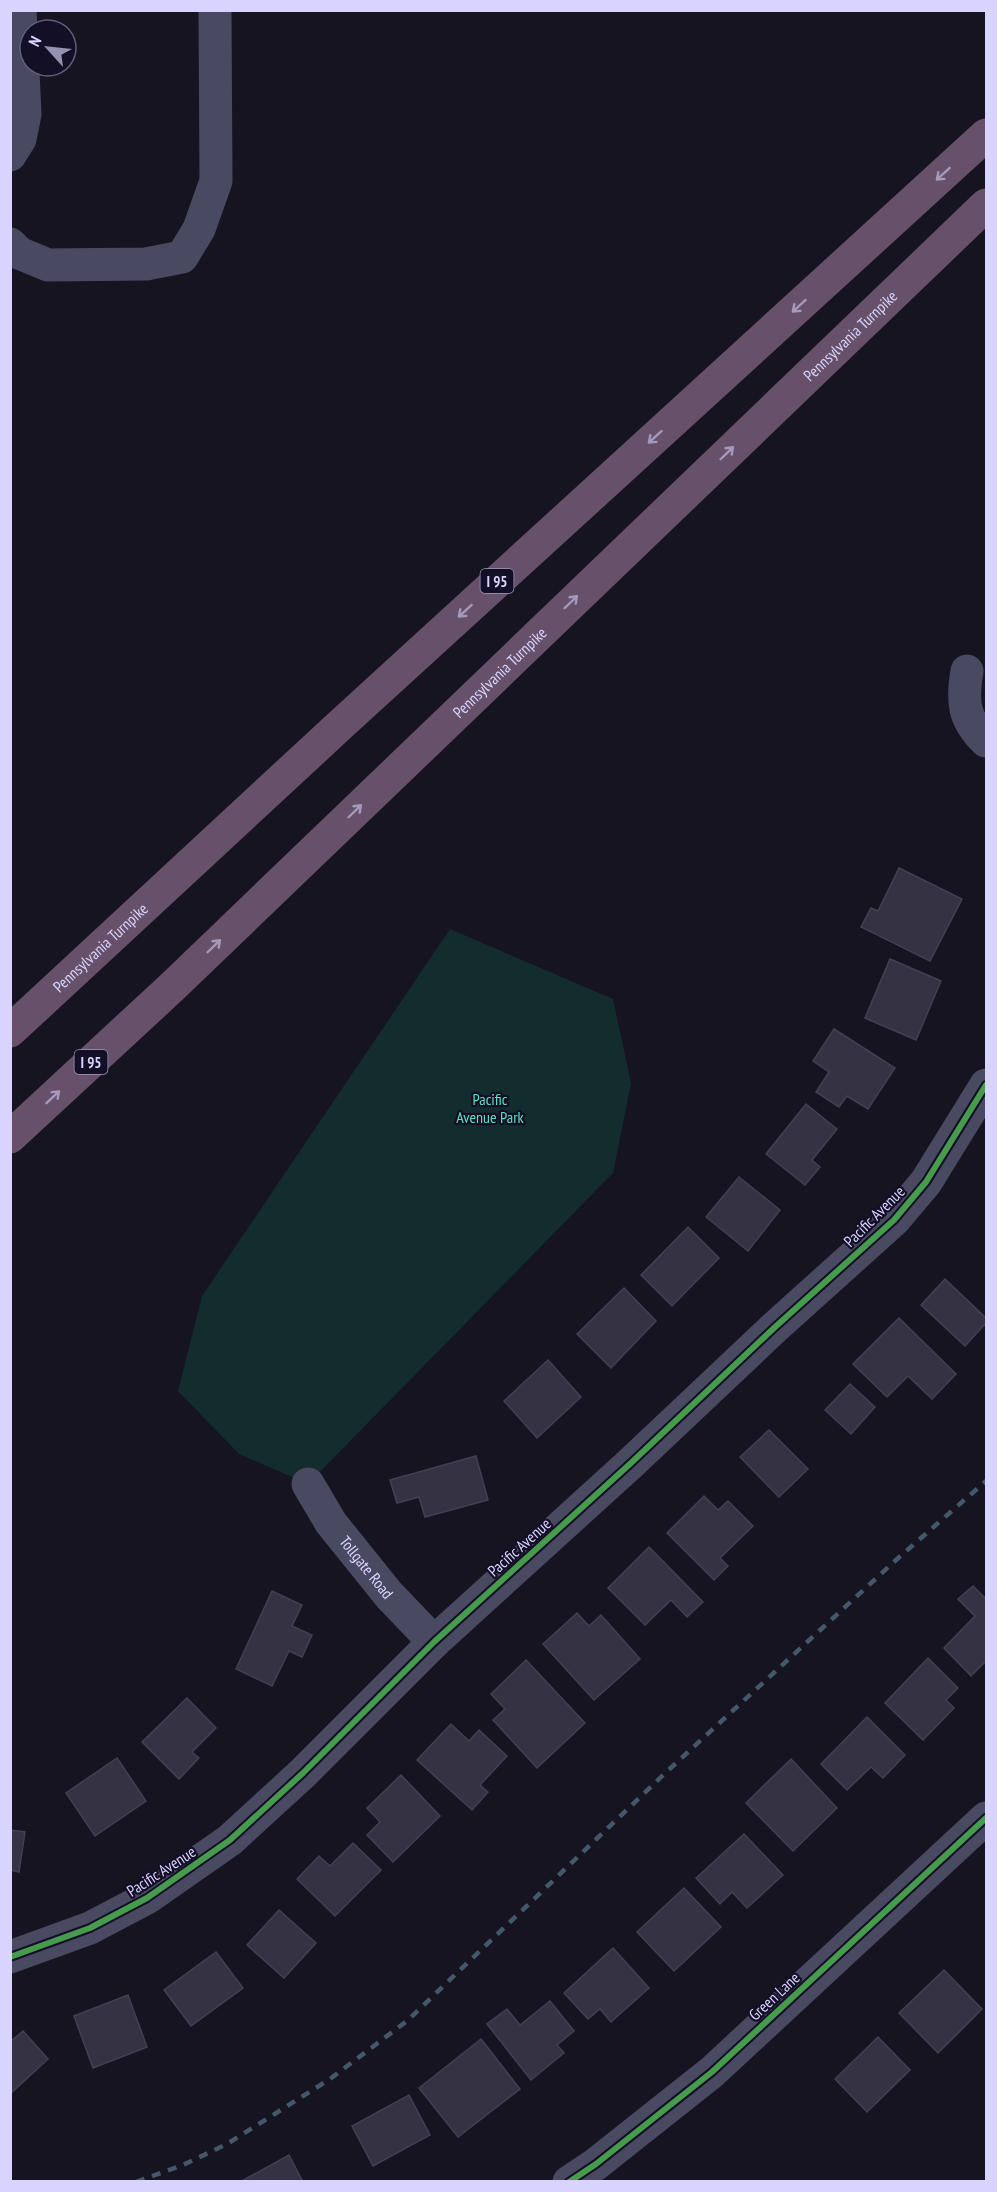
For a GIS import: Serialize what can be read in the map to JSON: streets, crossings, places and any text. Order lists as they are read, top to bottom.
{
  "streets": {
    "highway": ["Pennsylvania Turnpike", "I 95"],
    "street": ["Pacific Avenue", "Tollgate Road", "Green Lane"]
  },
  "crossings": [
    ["Pacific Avenue", "Tollgate Road"]
  ],
  "parks": ["Pacific Avenue Park"],
  "north": "top left"
}
